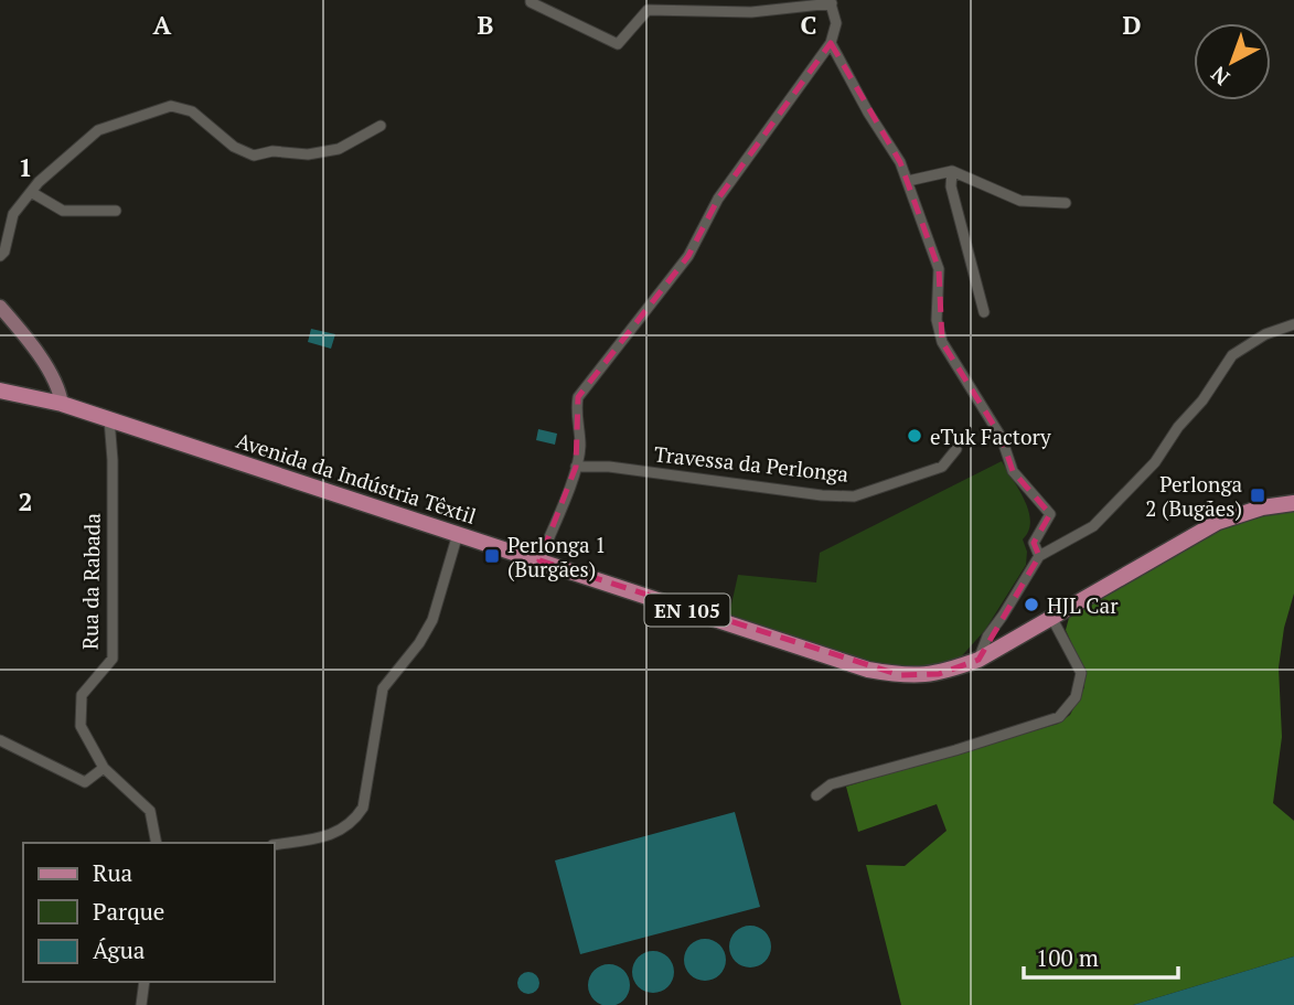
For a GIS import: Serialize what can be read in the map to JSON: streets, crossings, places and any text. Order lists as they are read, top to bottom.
{
  "streets": {
    "main road": ["Avenida da Indústria Têxtil", "EN 105"],
    "street": ["Travessa da Perlonga", "Rua da Rabada"]
  },
  "crossings": [
    ["Avenida da Indústria Têxtil", "Rua da Rabada"]
  ],
  "places": {
    "other": ["eTuk Factory", "HJL Car"],
    "transit": ["Perlonga 2 (Bugães)", "Perlonga 1 (Burgães)"]
  },
  "legend": ["Rua", "Parque", "Água"],
  "scale_bar": "100 m",
  "north": "bottom left",
  "grid": {
    "columns": [
      "A",
      "B",
      "C",
      "D"
    ],
    "rows": ["1", "2"]
  }
}
